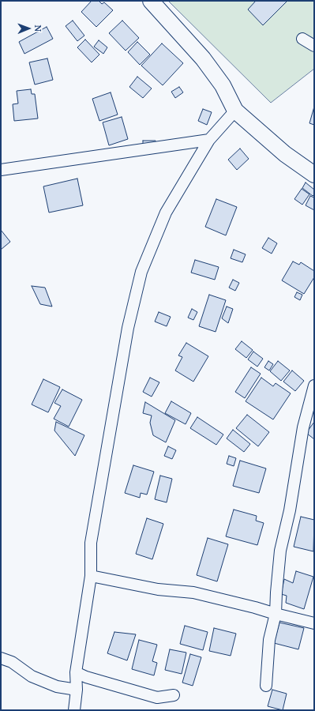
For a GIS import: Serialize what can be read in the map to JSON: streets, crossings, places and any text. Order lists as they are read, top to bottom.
{
  "north": "right"
}
